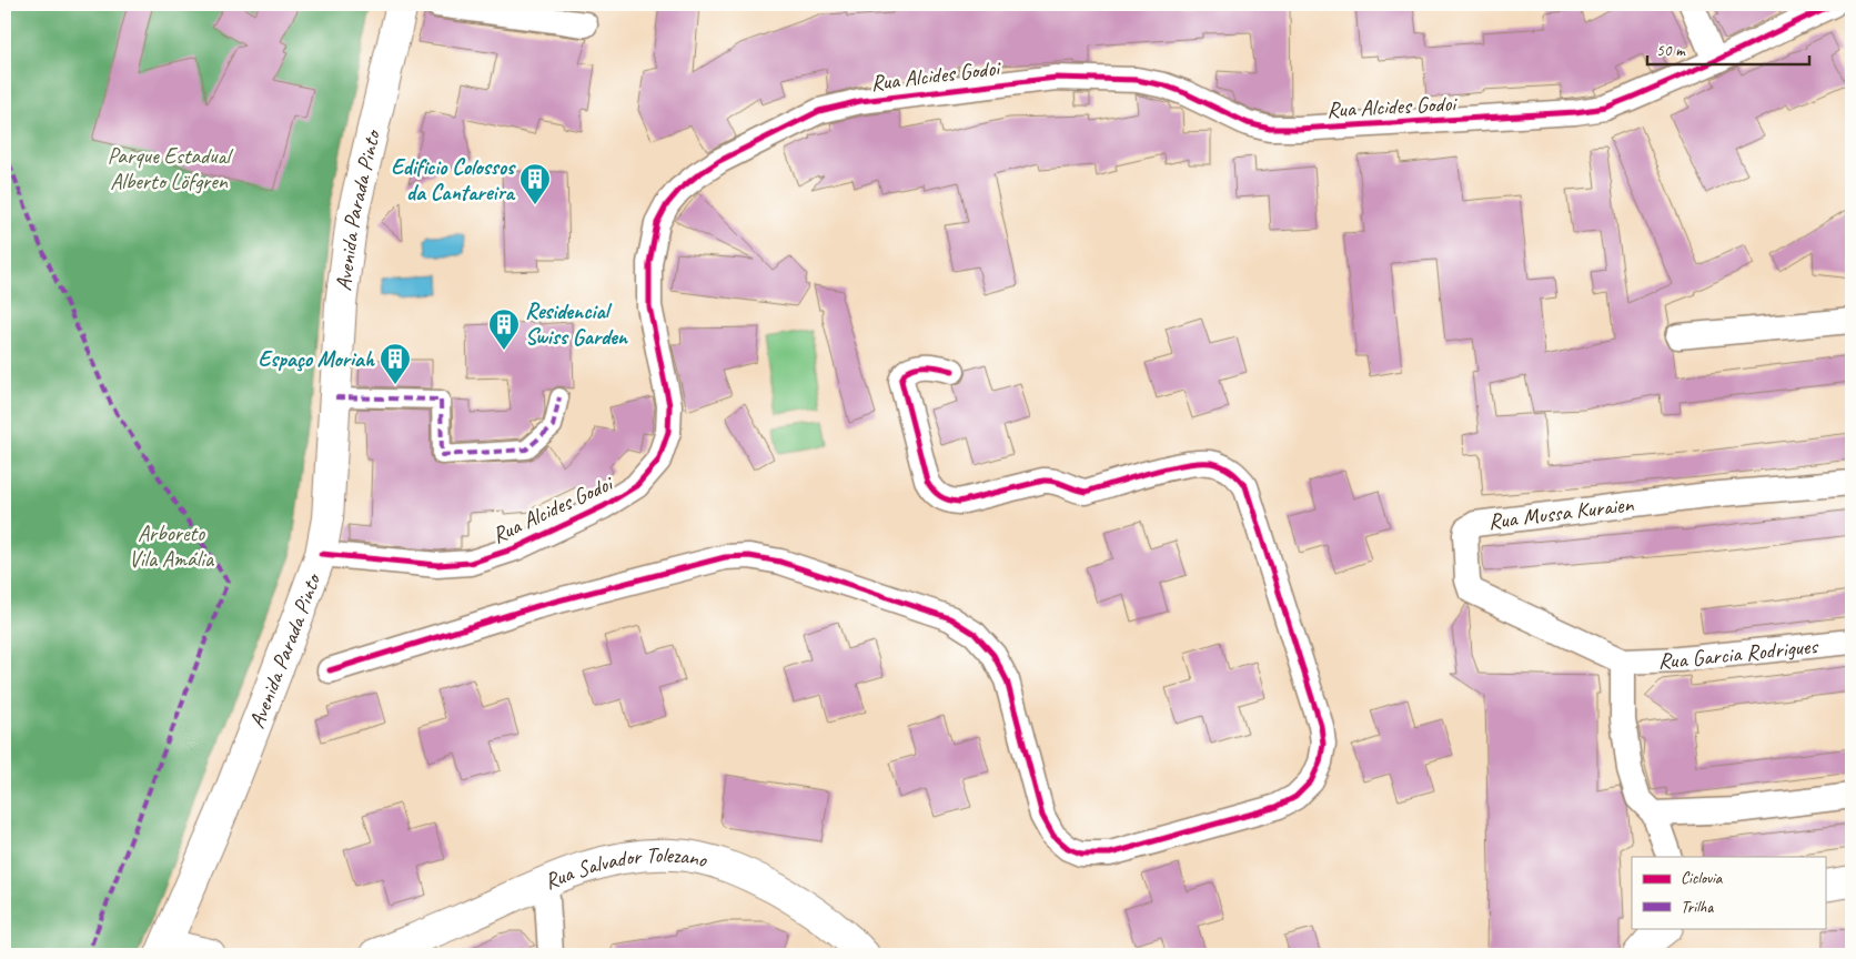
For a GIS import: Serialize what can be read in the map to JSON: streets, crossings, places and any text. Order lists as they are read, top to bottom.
{
  "streets": {
    "main road": ["Avenida Parada Pinto", "Rua Salvador Tolezano"],
    "street": ["Rua Alcides Godoi", "Rua Mussa Kuraien", "Rua Garcia Rodrigues"]
  },
  "crossings": [
    ["Rua Alcides Godoi", "Avenida Parada Pinto"],
    ["Rua Mussa Kuraien", "Rua Garcia Rodrigues"]
  ],
  "parks": ["Parque Estadual Alberto Löfgren", "Arboreto Vila Amália"],
  "places": {
    "building": ["Edificio Colossos da Cantareira", "Residencial Swiss Garden", "Espaço Moriah"]
  },
  "legend": ["Ciclovia", "Trilha"],
  "scale_bar": "50 m"
}
